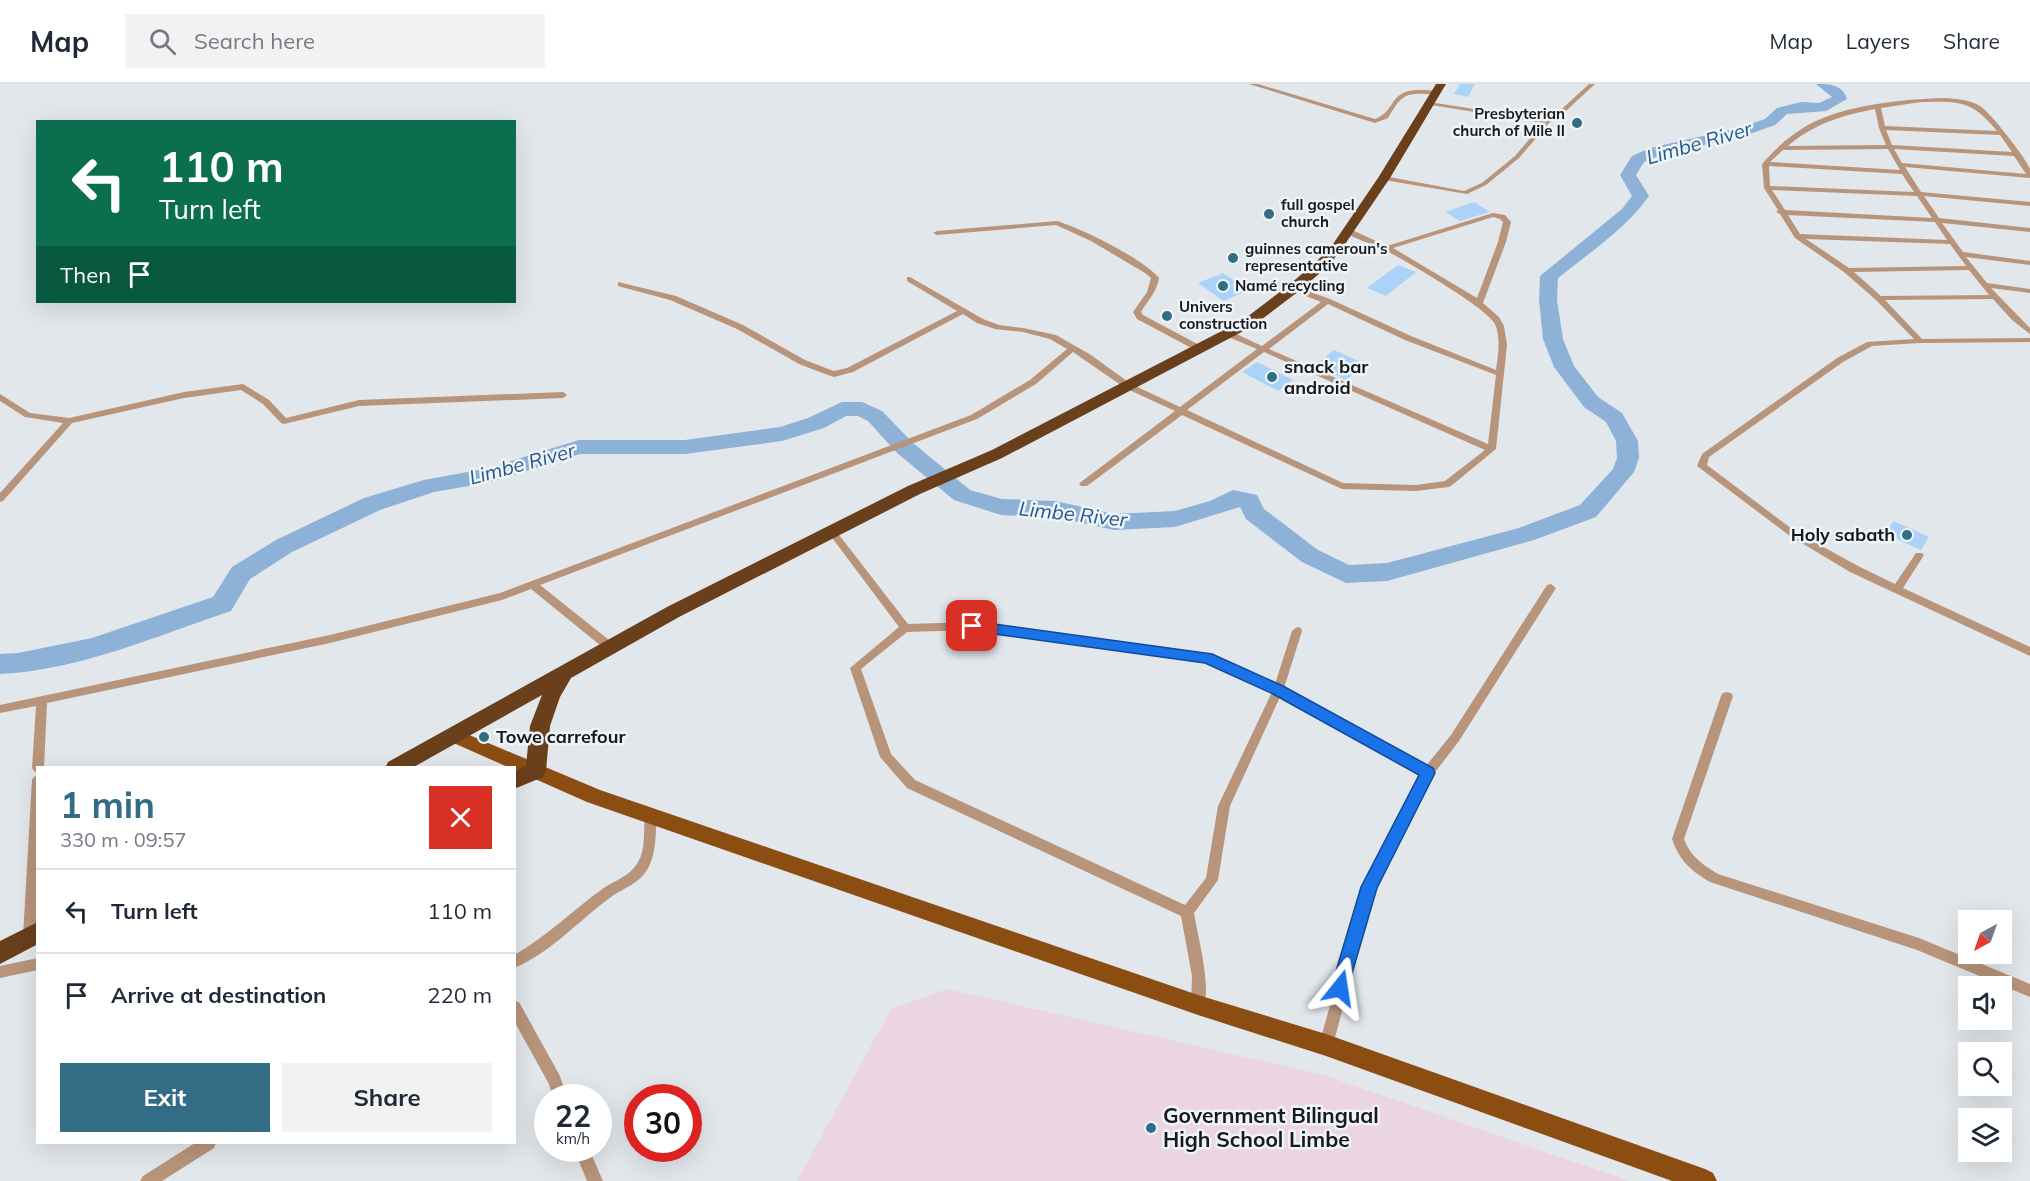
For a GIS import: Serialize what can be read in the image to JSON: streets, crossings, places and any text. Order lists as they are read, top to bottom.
{
  "water": ["Limbe River"],
  "places": [
    "Presbyterian church of Mile II",
    "full gospel church",
    "guinnes cameroun's representative",
    "Namé recycling",
    "Univers construction",
    "snack bar android",
    "Holy sabath",
    "Towe carrefour",
    "Government Bilingual High School Limbe"
  ],
  "north": "bottom left",
  "page": {
    "header": "Map",
    "search": "Search here",
    "nav": ["Map", "Layers", "Share"],
    "turn": ["110 m", "Turn left"],
    "then": "Then",
    "heading": ["1 min", "330 m · 09:57"],
    "list": [
      {
        "name": "Turn left",
        "value": "110 m"
      },
      {
        "name": "Arrive at destination",
        "value": "220 m"
      }
    ],
    "buttons": ["Exit", "Share"],
    "speed": "22 km/h",
    "limit": "30"
  }
}
